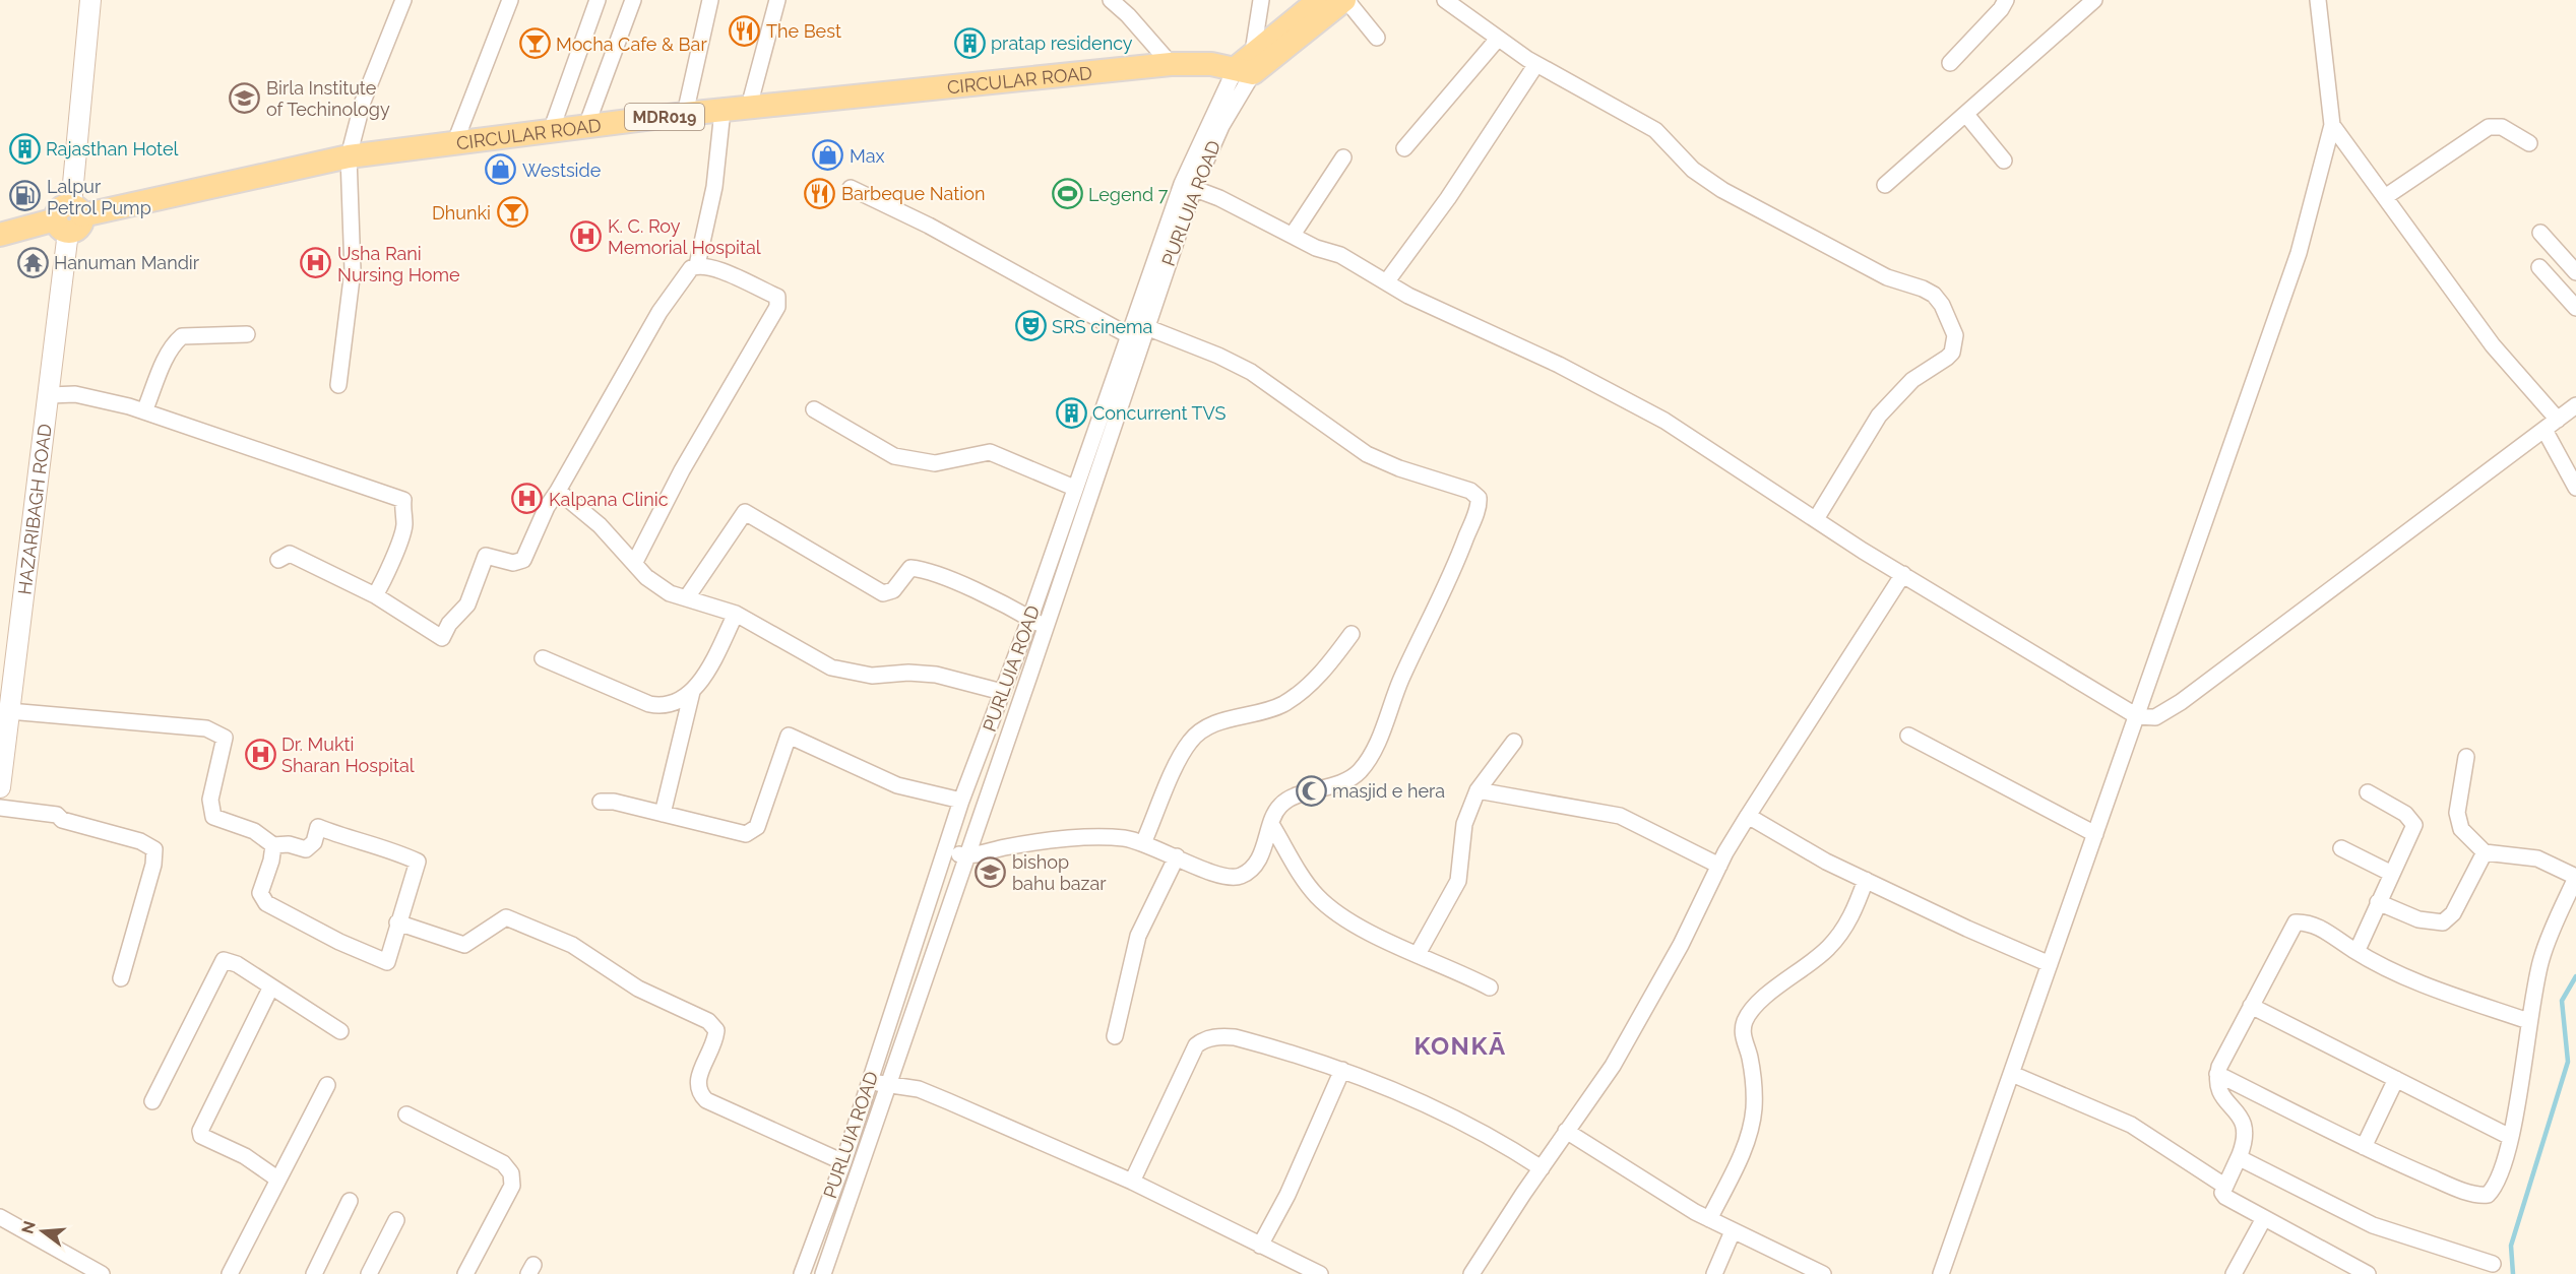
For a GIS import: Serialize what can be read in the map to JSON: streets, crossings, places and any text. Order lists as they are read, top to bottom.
{
  "streets": {
    "main road": ["CIRCULAR ROAD", "MDR019", "HAZARIBAGH ROAD"],
    "street": ["PURLUIA ROAD"]
  },
  "crossings": [
    ["CIRCULAR ROAD", "PURLUIA ROAD"],
    ["CIRCULAR ROAD", "HAZARIBAGH ROAD"]
  ],
  "districts": ["KONKĀ"],
  "places": {
    "restaurant": ["The Best", "Barbeque Nation"],
    "building": ["pratap residency", "Rajasthan Hotel", "Concurrent TVS"],
    "bar": ["Mocha Cafe & Bar", "Dhunki"],
    "school or university": ["Birla Institute of Techinology", "bishop bahu bazar"],
    "shop": ["Max", "Westside"],
    "sports": ["Legend 7"],
    "fuel station": ["Lalpur Petrol Pump"],
    "hospital": [
      "K. C. Roy Memorial Hospital",
      "Usha Rani Nursing Home",
      "Kalpana Clinic",
      "Dr. Mukti Sharan Hospital"
    ],
    "temple": ["Hanuman Mandir"],
    "theatre": ["SRS cinema"],
    "mosque": ["masjid e hera"]
  },
  "north": "left"
}
